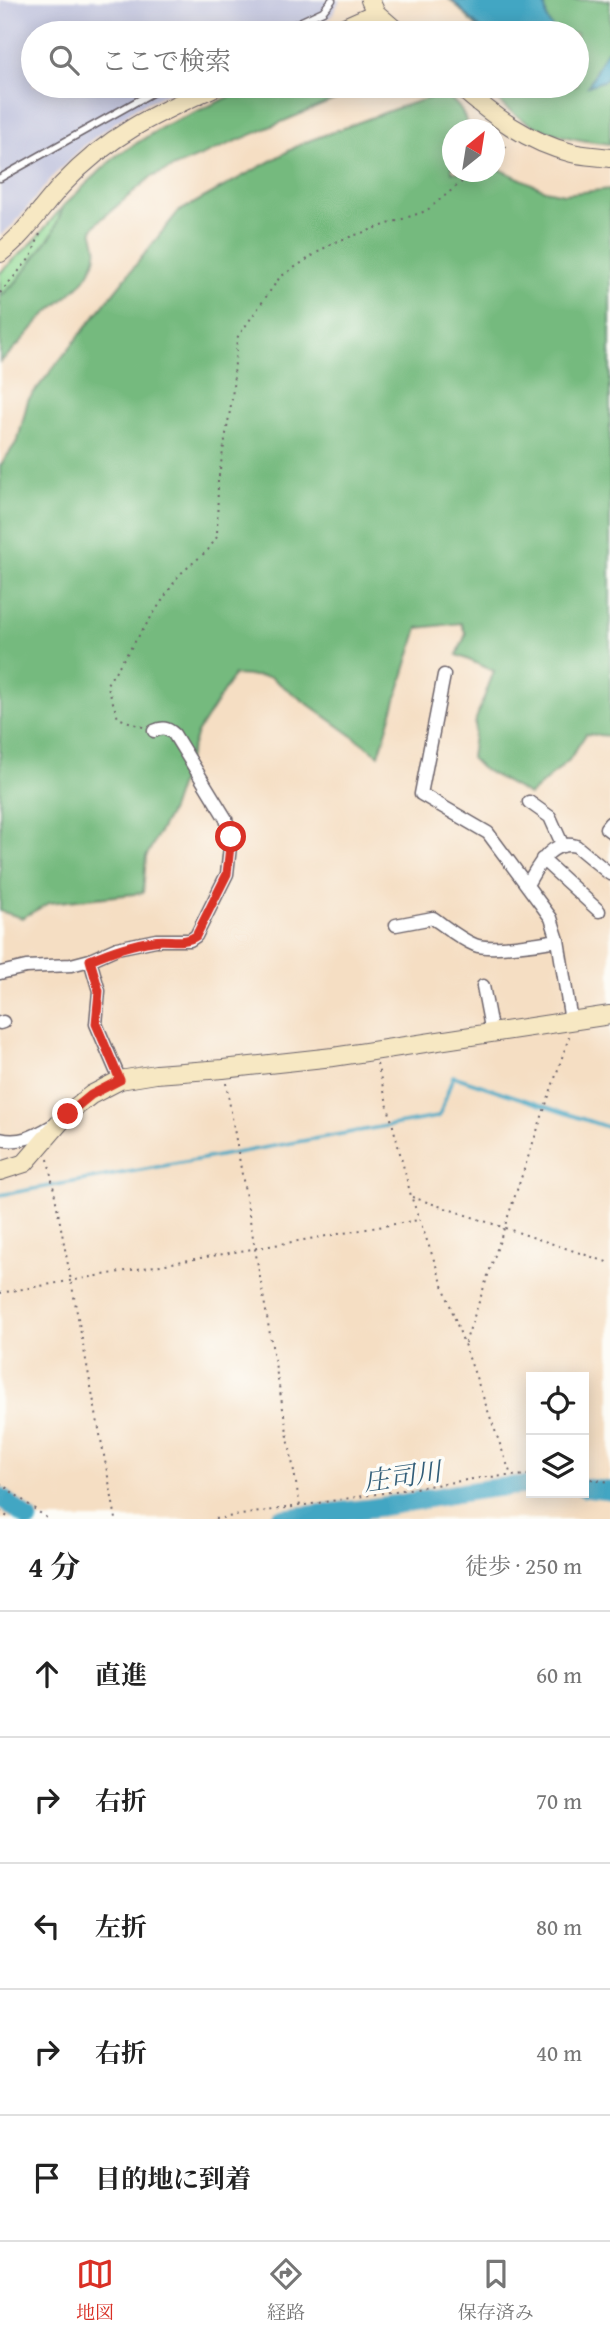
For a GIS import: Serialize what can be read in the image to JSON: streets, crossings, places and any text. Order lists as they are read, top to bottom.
{
  "water": ["庄司川"],
  "north": "top right",
  "page": {
    "search": "ここで検索",
    "heading": ["4 分", "徒歩 · 250 m"],
    "list": [
      ["直進", "60 m"],
      ["右折", "70 m"],
      ["左折", "80 m"],
      ["右折", "40 m"],
      "目的地に到着"
    ],
    "nav": ["地図", "経路", "保存済み"]
  }
}
